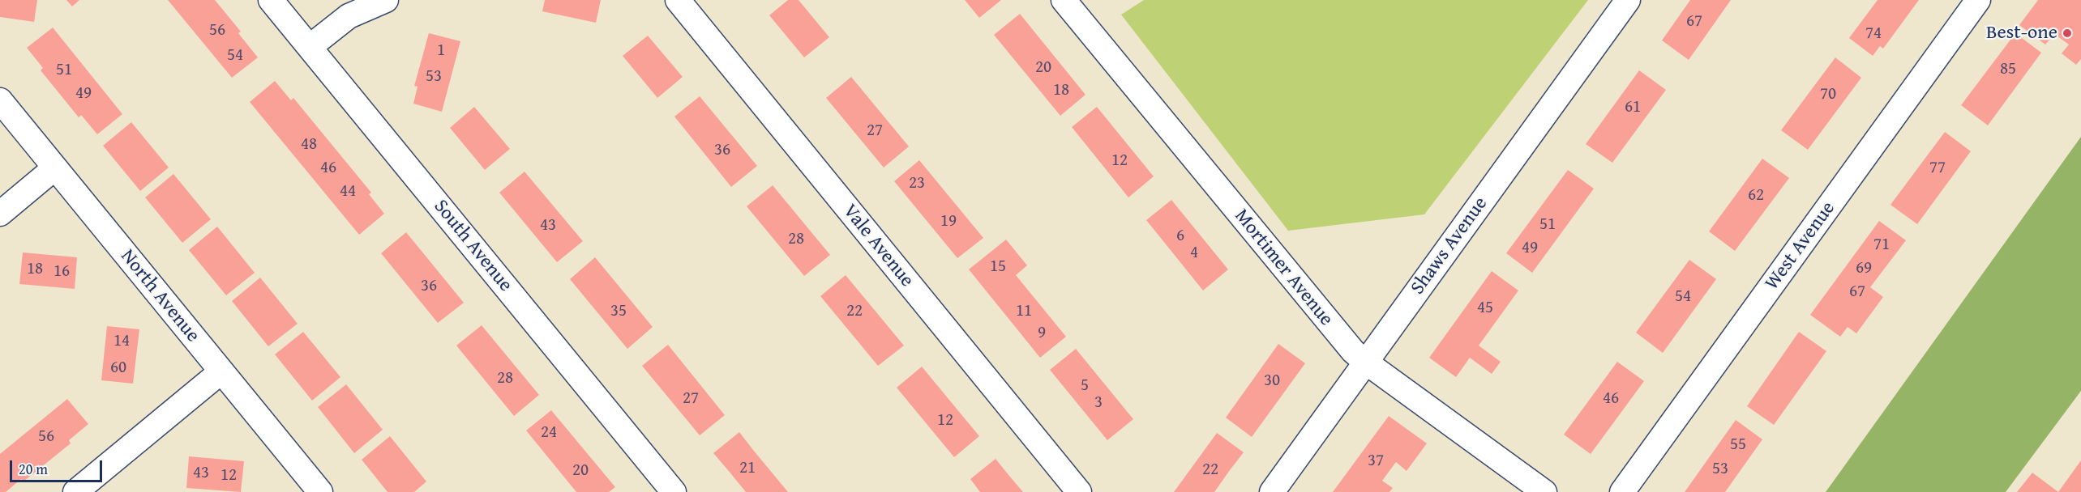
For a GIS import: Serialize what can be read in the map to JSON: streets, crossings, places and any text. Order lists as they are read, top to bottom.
{
  "streets": {
    "street": [
      "South Avenue",
      "Vale Avenue",
      "Shaws Avenue",
      "West Avenue",
      "Mortimer Avenue",
      "North Avenue"
    ]
  },
  "crossings": [
    ["Shaws Avenue", "Mortimer Avenue"]
  ],
  "places": ["Best-one"],
  "house_numbers": [
    "67",
    "56",
    "74",
    "1",
    "54",
    "20",
    "85",
    "51",
    "53",
    "18",
    "49",
    "70",
    "61",
    "27",
    "48",
    "36",
    "12",
    "46",
    "77",
    "23",
    "44",
    "62",
    "19",
    "51",
    "43",
    "6",
    "28",
    "71",
    "49",
    "4",
    "15",
    "69",
    "18",
    "16",
    "36",
    "67",
    "54",
    "45",
    "35",
    "22",
    "11",
    "9",
    "14",
    "60",
    "28",
    "30",
    "5",
    "27",
    "46",
    "3",
    "12",
    "24",
    "56",
    "55",
    "37",
    "21",
    "53",
    "22",
    "20",
    "43",
    "12"
  ],
  "scale_bar": "20 m"
}
